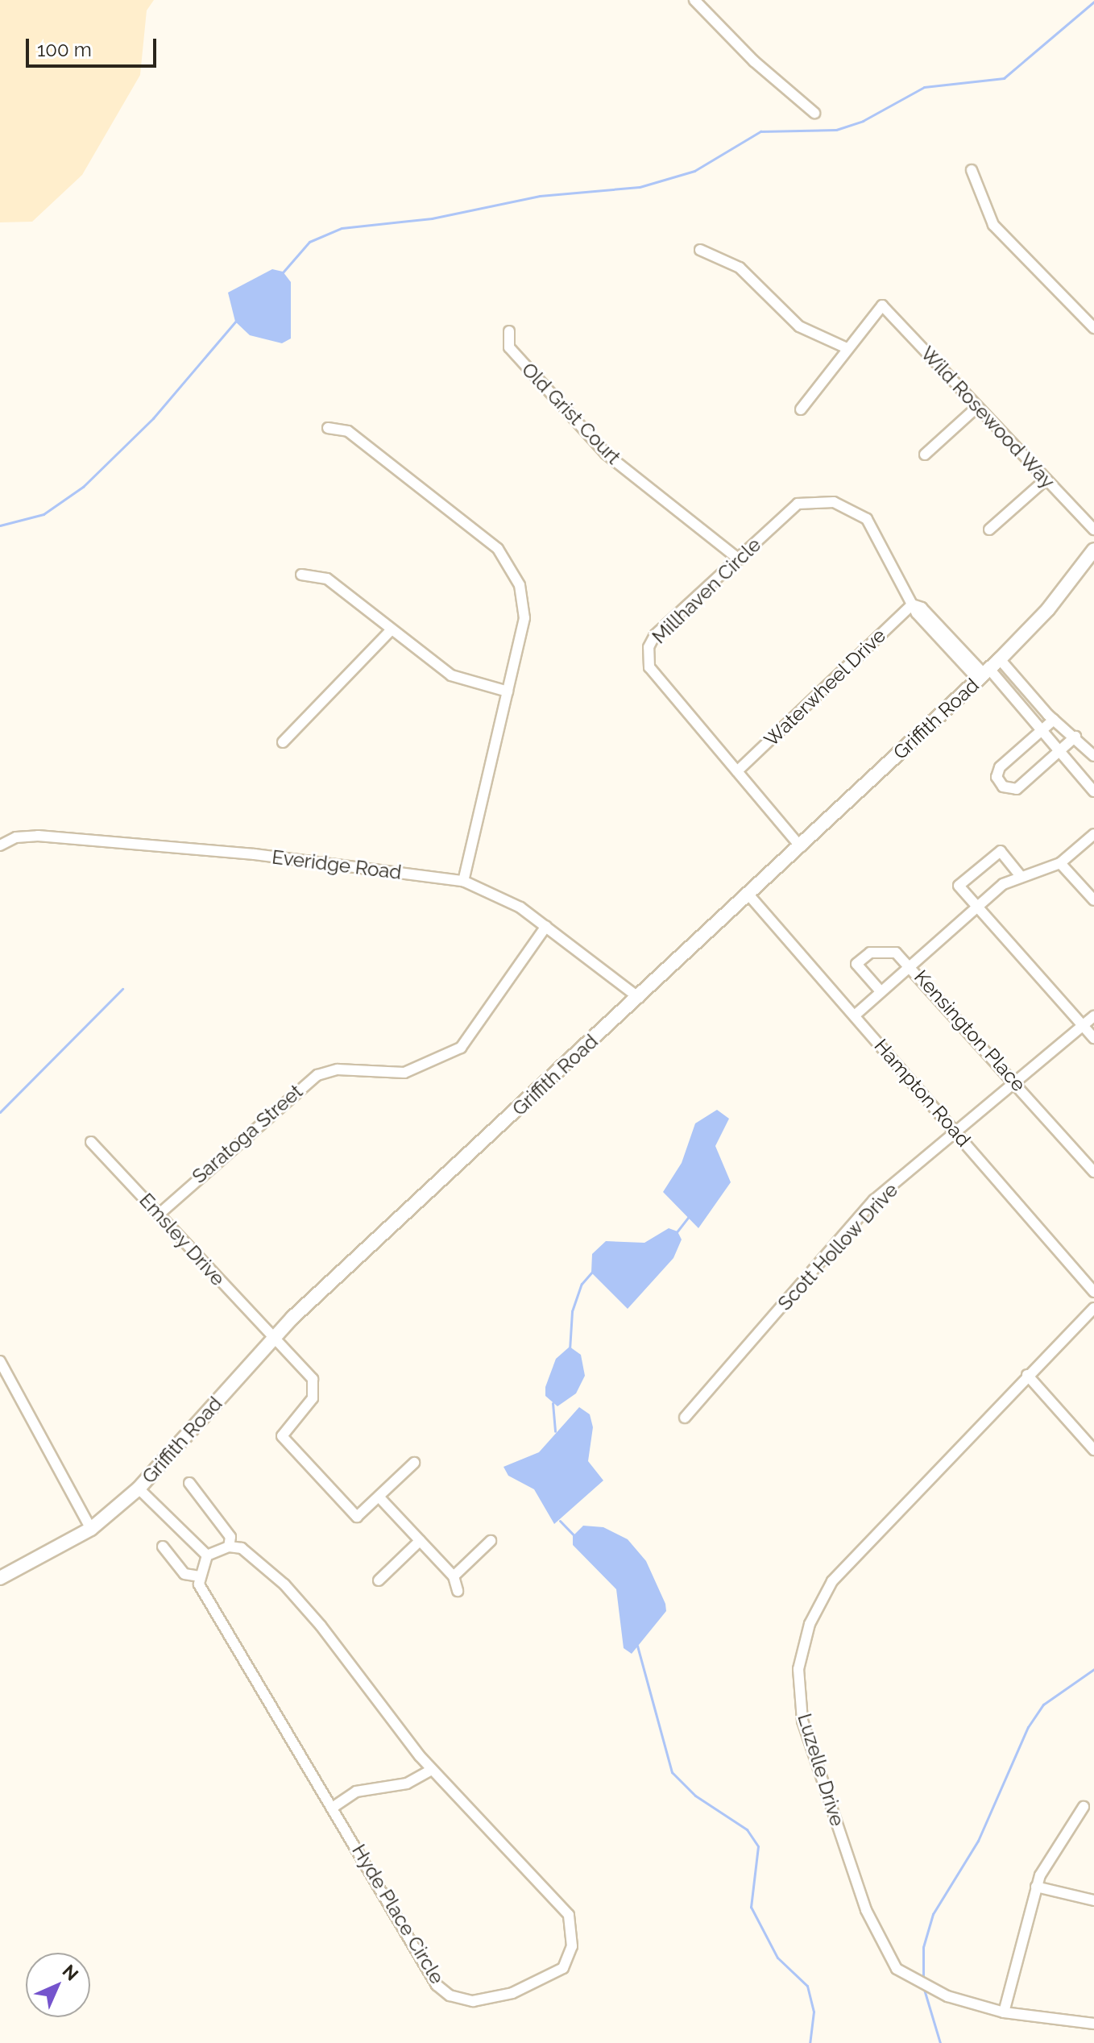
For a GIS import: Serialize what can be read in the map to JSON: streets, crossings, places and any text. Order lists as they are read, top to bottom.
{
  "streets": {
    "street": [
      "Old Grist Court",
      "Wild Rosewood Way",
      "Millhaven Circle",
      "Waterwheel Drive",
      "Griffith Road",
      "Everidge Road",
      "Kensington Place",
      "Hampton Road",
      "Saratoga Street",
      "Emsley Drive",
      "Scott Hollow Drive",
      "Luzelle Drive",
      "Hyde Place Circle"
    ]
  },
  "crossings": [
    ["Old Grist Court", "Millhaven Circle"],
    ["Millhaven Circle", "Waterwheel Drive"],
    ["Millhaven Circle", "Griffith Road"],
    ["Griffith Road", "Everidge Road"],
    ["Griffith Road", "Hampton Road"],
    ["Griffith Road", "Emsley Drive"],
    ["Everidge Road", "Saratoga Street"],
    ["Kensington Place", "Scott Hollow Drive"],
    ["Hampton Road", "Scott Hollow Drive"],
    ["Saratoga Street", "Emsley Drive"]
  ],
  "scale_bar": "100 m",
  "north": "top right"
}
